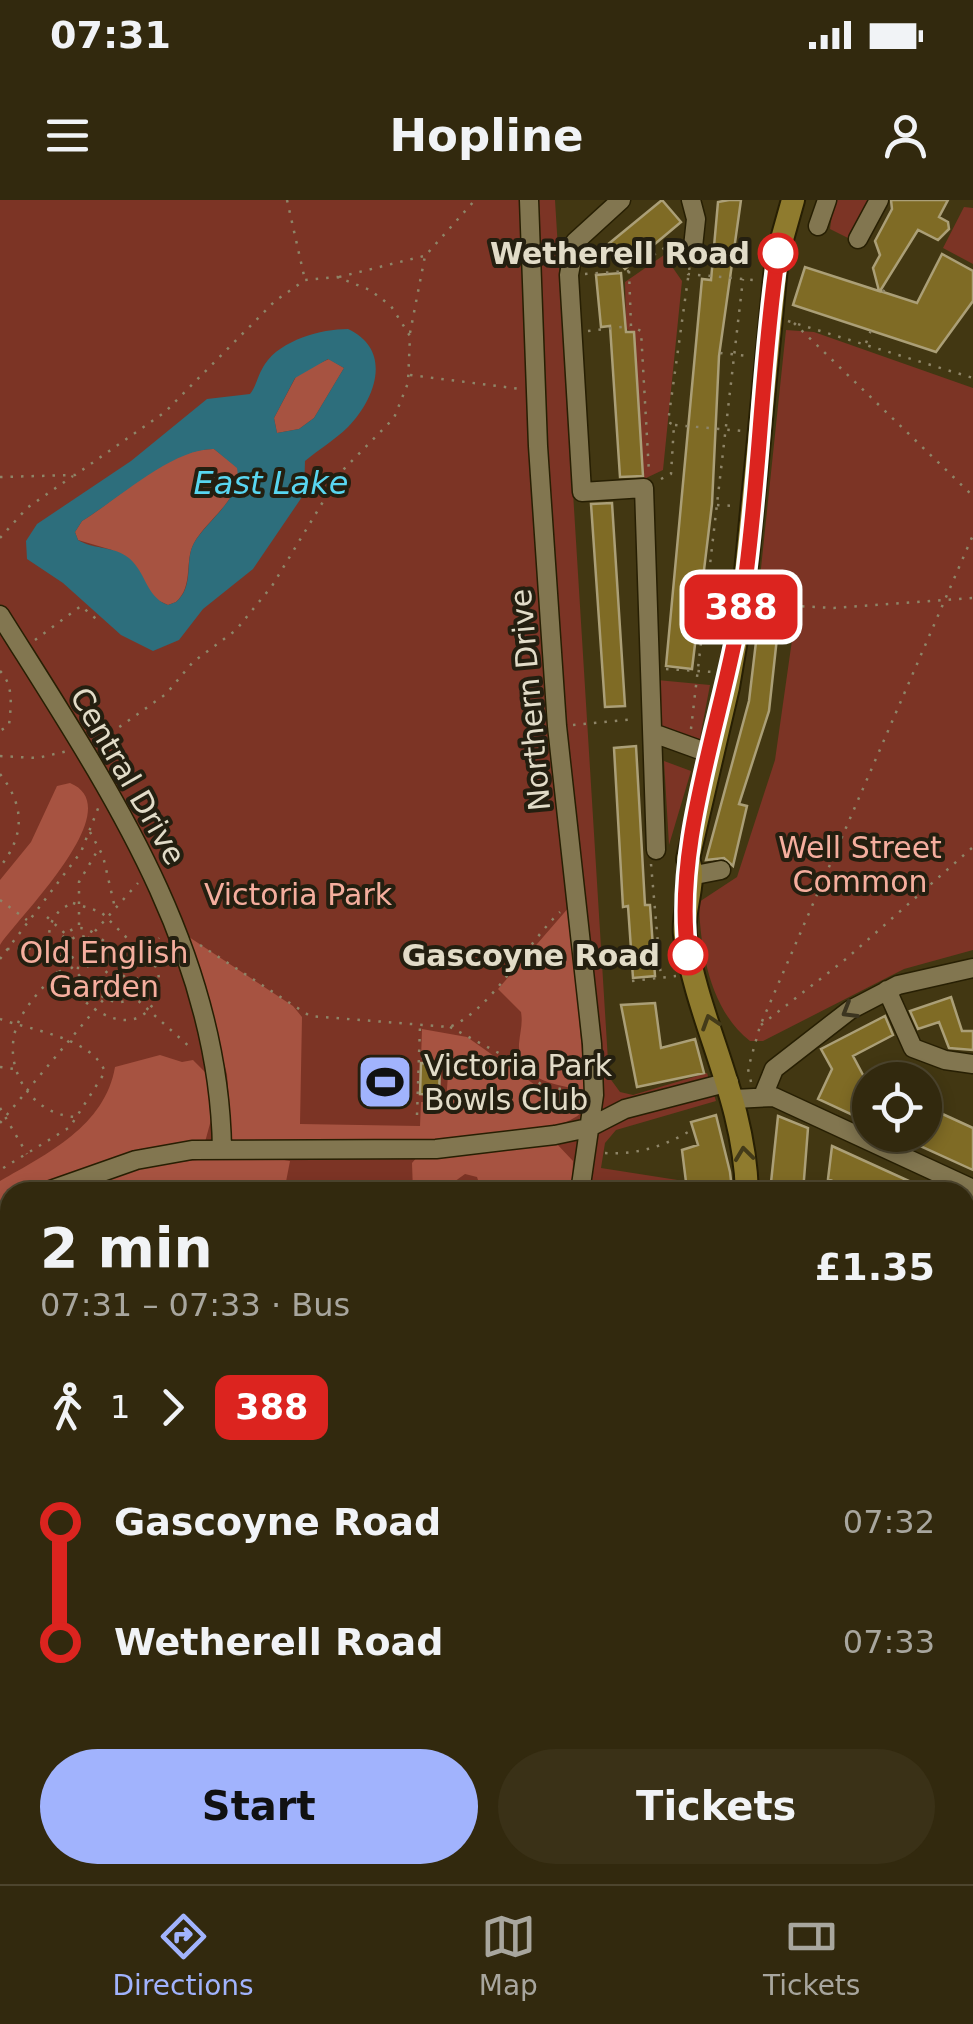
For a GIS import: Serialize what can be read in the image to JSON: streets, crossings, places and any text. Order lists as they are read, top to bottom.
{
  "streets": {
    "street": ["Northern Drive", "Central Drive"]
  },
  "water": ["East Lake"],
  "parks": ["Well Street Common", "Victoria Park", "Old English Garden"],
  "places": {
    "other": ["Wetherell Road", "Gascoyne Road"],
    "sports": ["Victoria Park Bowls Club"]
  },
  "lines": ["bus line 388"],
  "page": {
    "status": "07:31",
    "header": "Hopline",
    "on_map": "388",
    "heading": ["2 min", "07:31 – 07:33 · Bus", "£1.35"],
    "legs": ["1", "388"],
    "list": [
      {
        "name": "Gascoyne Road",
        "value": "07:32"
      },
      {
        "name": "Wetherell Road",
        "value": "07:33"
      }
    ],
    "buttons": ["Start", "Tickets"],
    "tabs": ["Directions", "Map", "Tickets"]
  }
}
